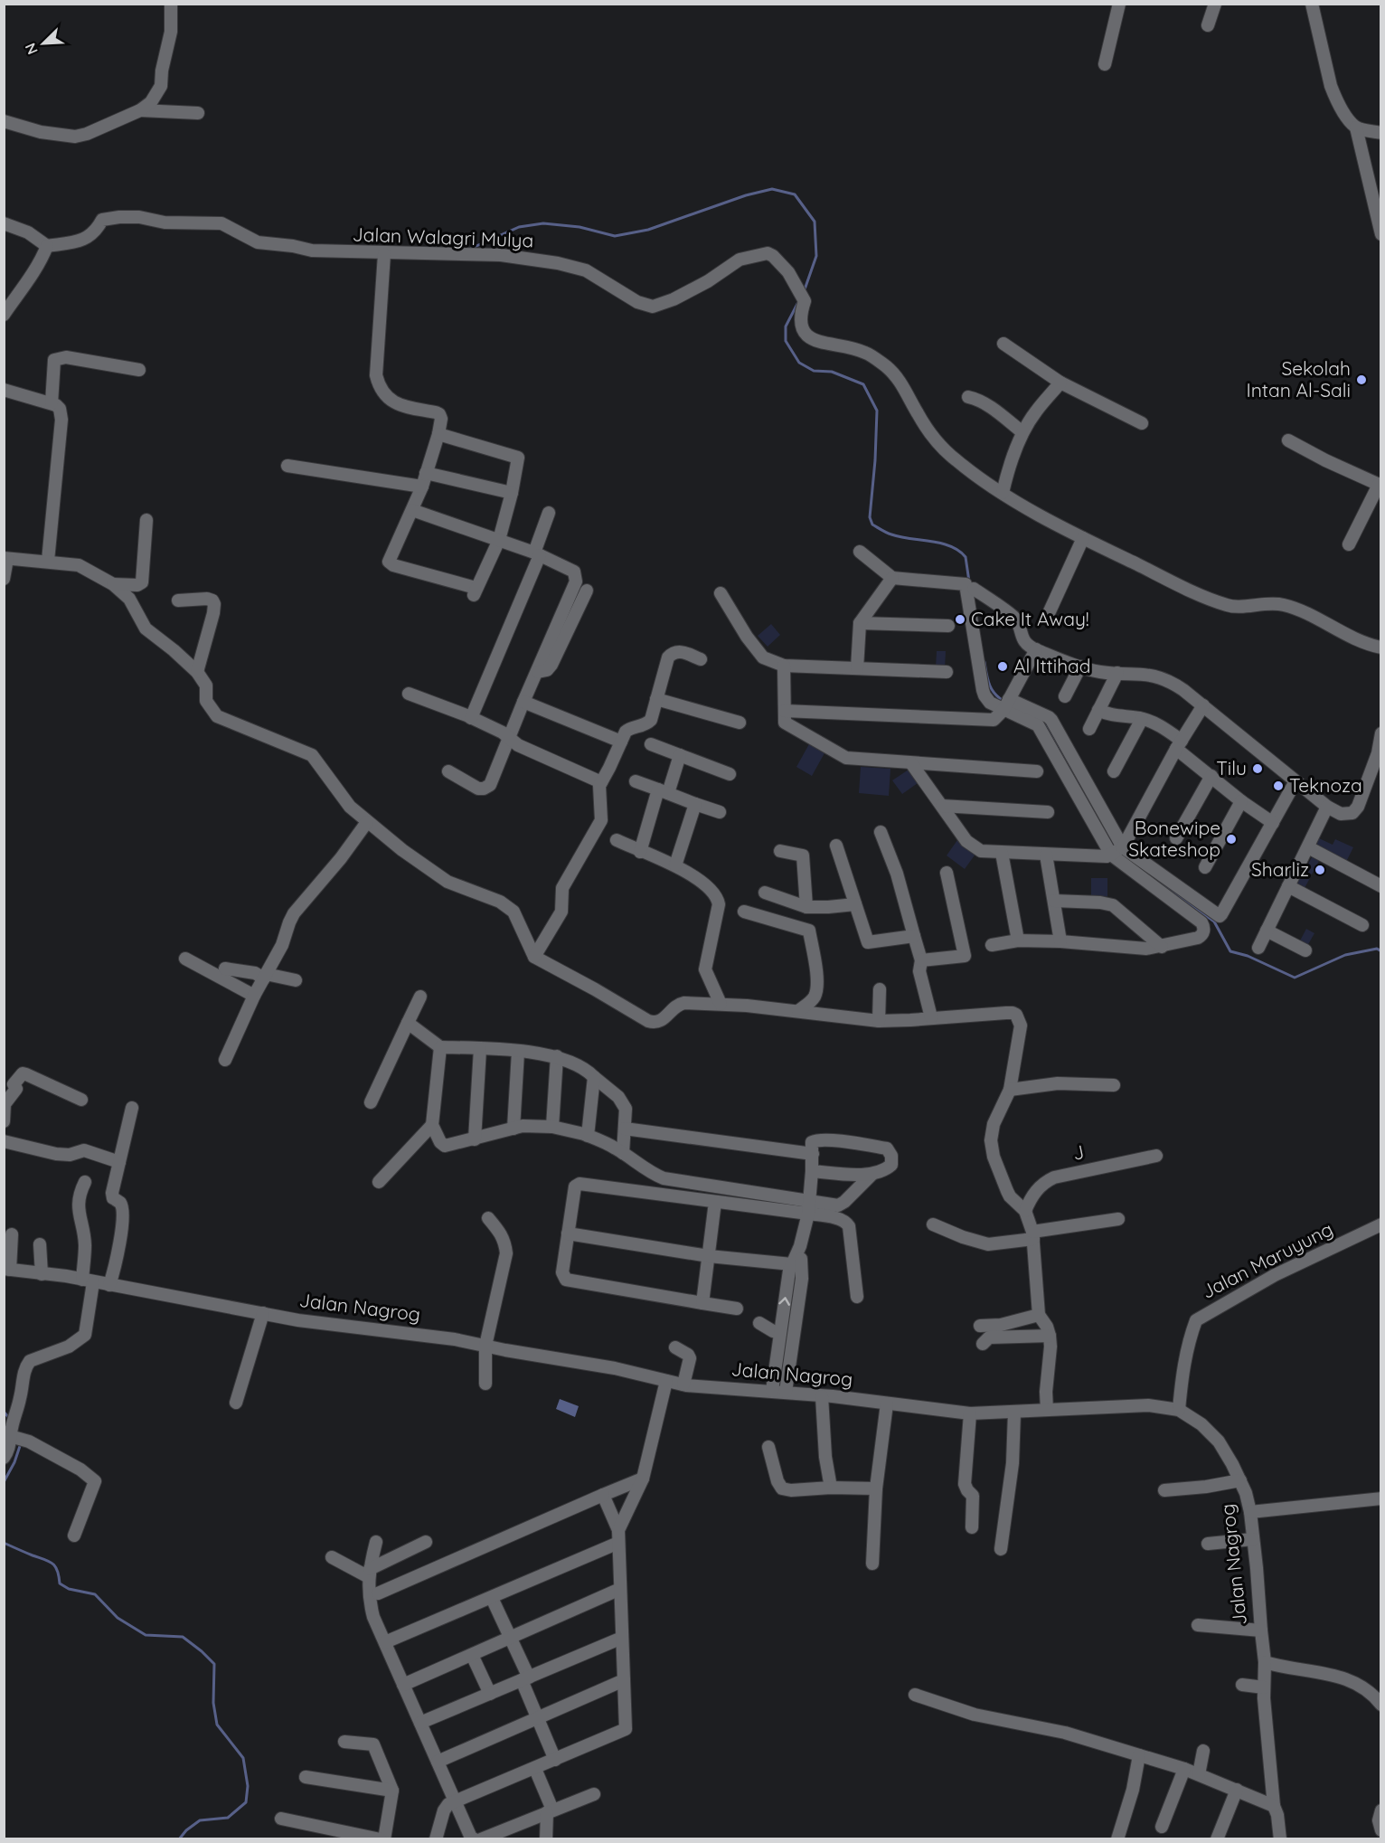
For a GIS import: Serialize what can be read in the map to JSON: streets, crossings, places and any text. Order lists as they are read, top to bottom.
{
  "streets": {
    "street": [
      "Jalan Walagri Mulya",
      "J",
      "Jalan Maruyung",
      "Jalan Nagrog"
    ]
  },
  "crossings": [
    ["Jalan Maruyung", "Jalan Nagrog"]
  ],
  "places": [
    "Sekolah Intan Al-Sali",
    "Cake It Away!",
    "Al Ittihad",
    "Tilu",
    "Teknoza",
    "Bonewipe Skateshop",
    "Sharliz"
  ],
  "north": "bottom left"
}
